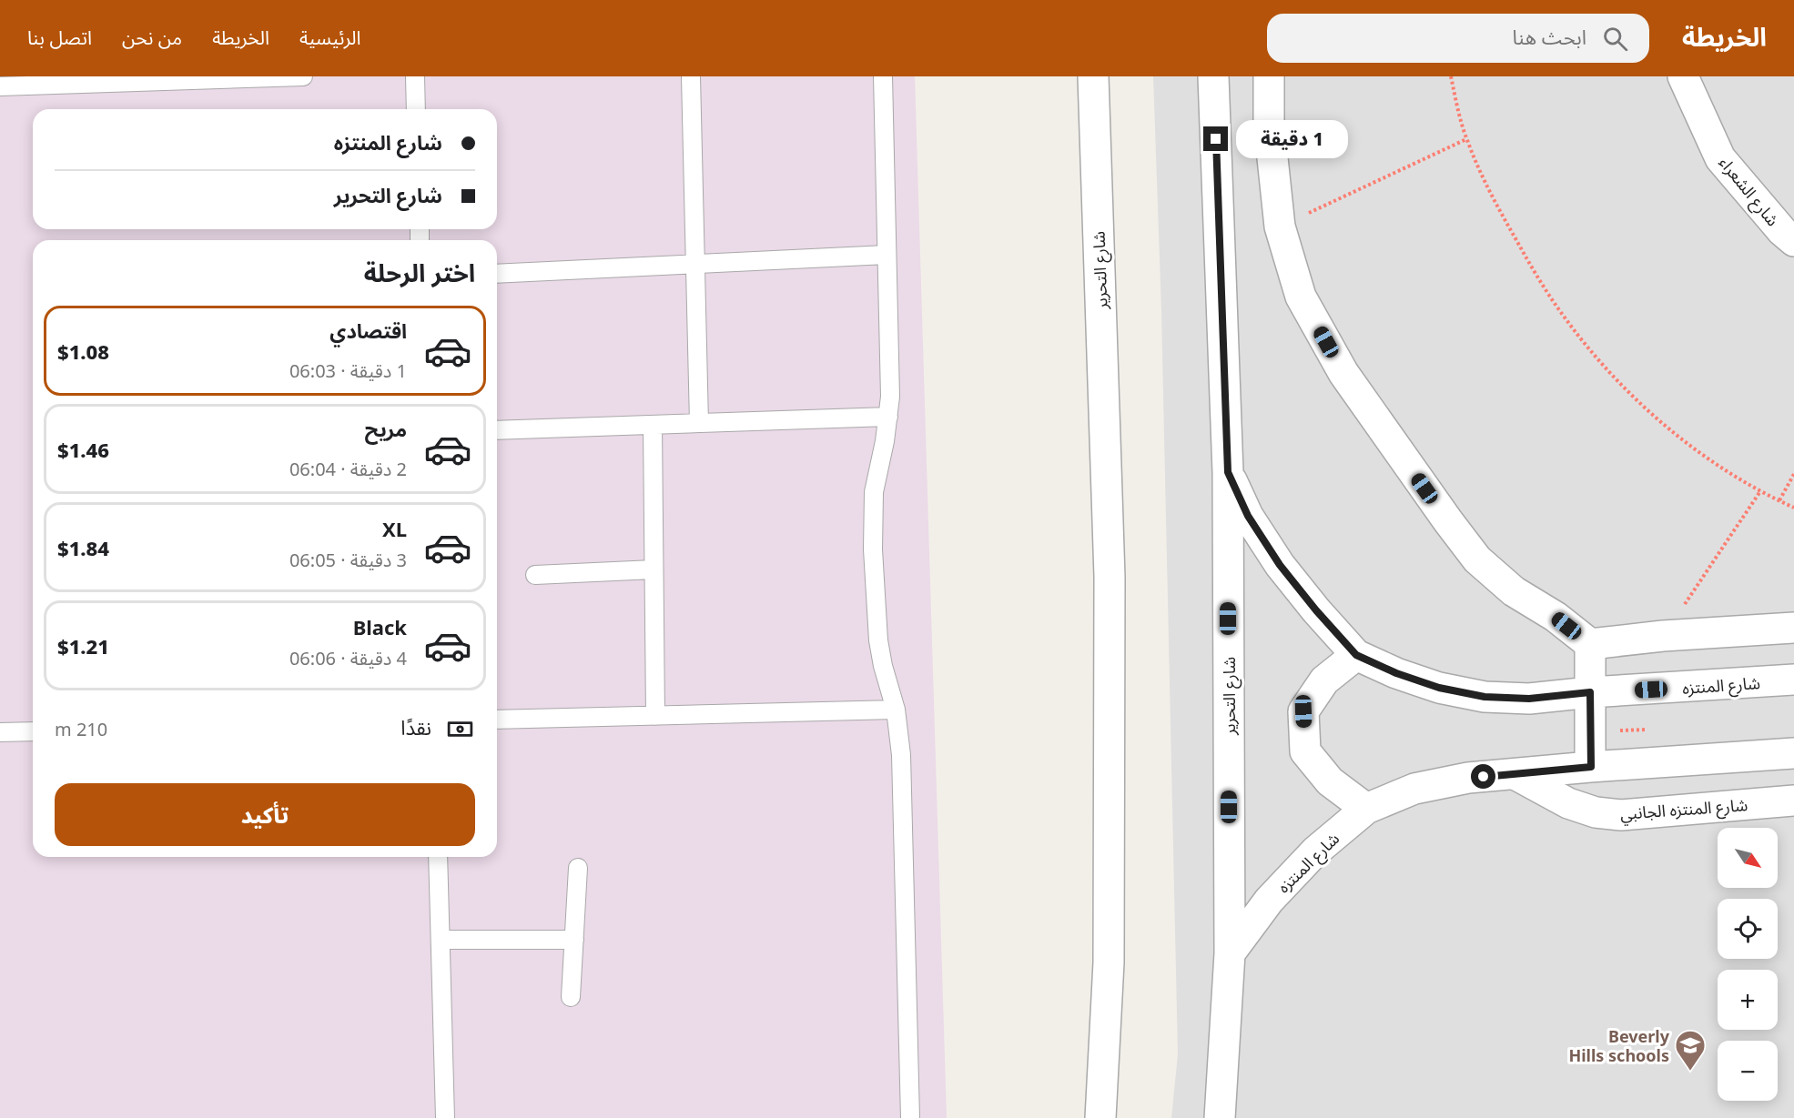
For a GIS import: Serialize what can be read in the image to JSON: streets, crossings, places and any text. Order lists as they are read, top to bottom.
{
  "streets": {
    "street": [
      "شارع الشعراء",
      "شارع التحرير",
      "شارع المنتزه",
      "شارع المنتزه الجانبي"
    ]
  },
  "crossings": [
    ["شارع التحرير", "شارع المنتزه"],
    ["شارع المنتزه", "شارع المنتزه الجانبي"]
  ],
  "places": {
    "school or university": ["Beverly Hills schools"]
  },
  "north": "bottom right",
  "page": {
    "header": "الخريطة",
    "search": "ابحث هنا",
    "nav": [
      "الرئيسية",
      "الخريطة",
      "من نحن",
      "اتصل بنا"
    ],
    "banner": ["شارع المنتزه", "شارع التحرير"],
    "bubble": "1 دقيقة",
    "heading": "اختر الرحلة",
    "list": [
      {
        "name": "اقتصادي",
        "note": "1 دقيقة · 06:03",
        "value": "$1.08"
      },
      {
        "name": "مريح",
        "note": "2 دقيقة · 06:04",
        "value": "$1.46"
      },
      {
        "name": "XL",
        "note": "3 دقيقة · 06:05",
        "value": "$1.84"
      },
      {
        "name": "Black",
        "note": "4 دقيقة · 06:06",
        "value": "$1.21"
      }
    ],
    "pay": ["نقدًا", "210 m"],
    "buttons": "تأكيد",
    "map_buttons": ["+", "−"]
  }
}
